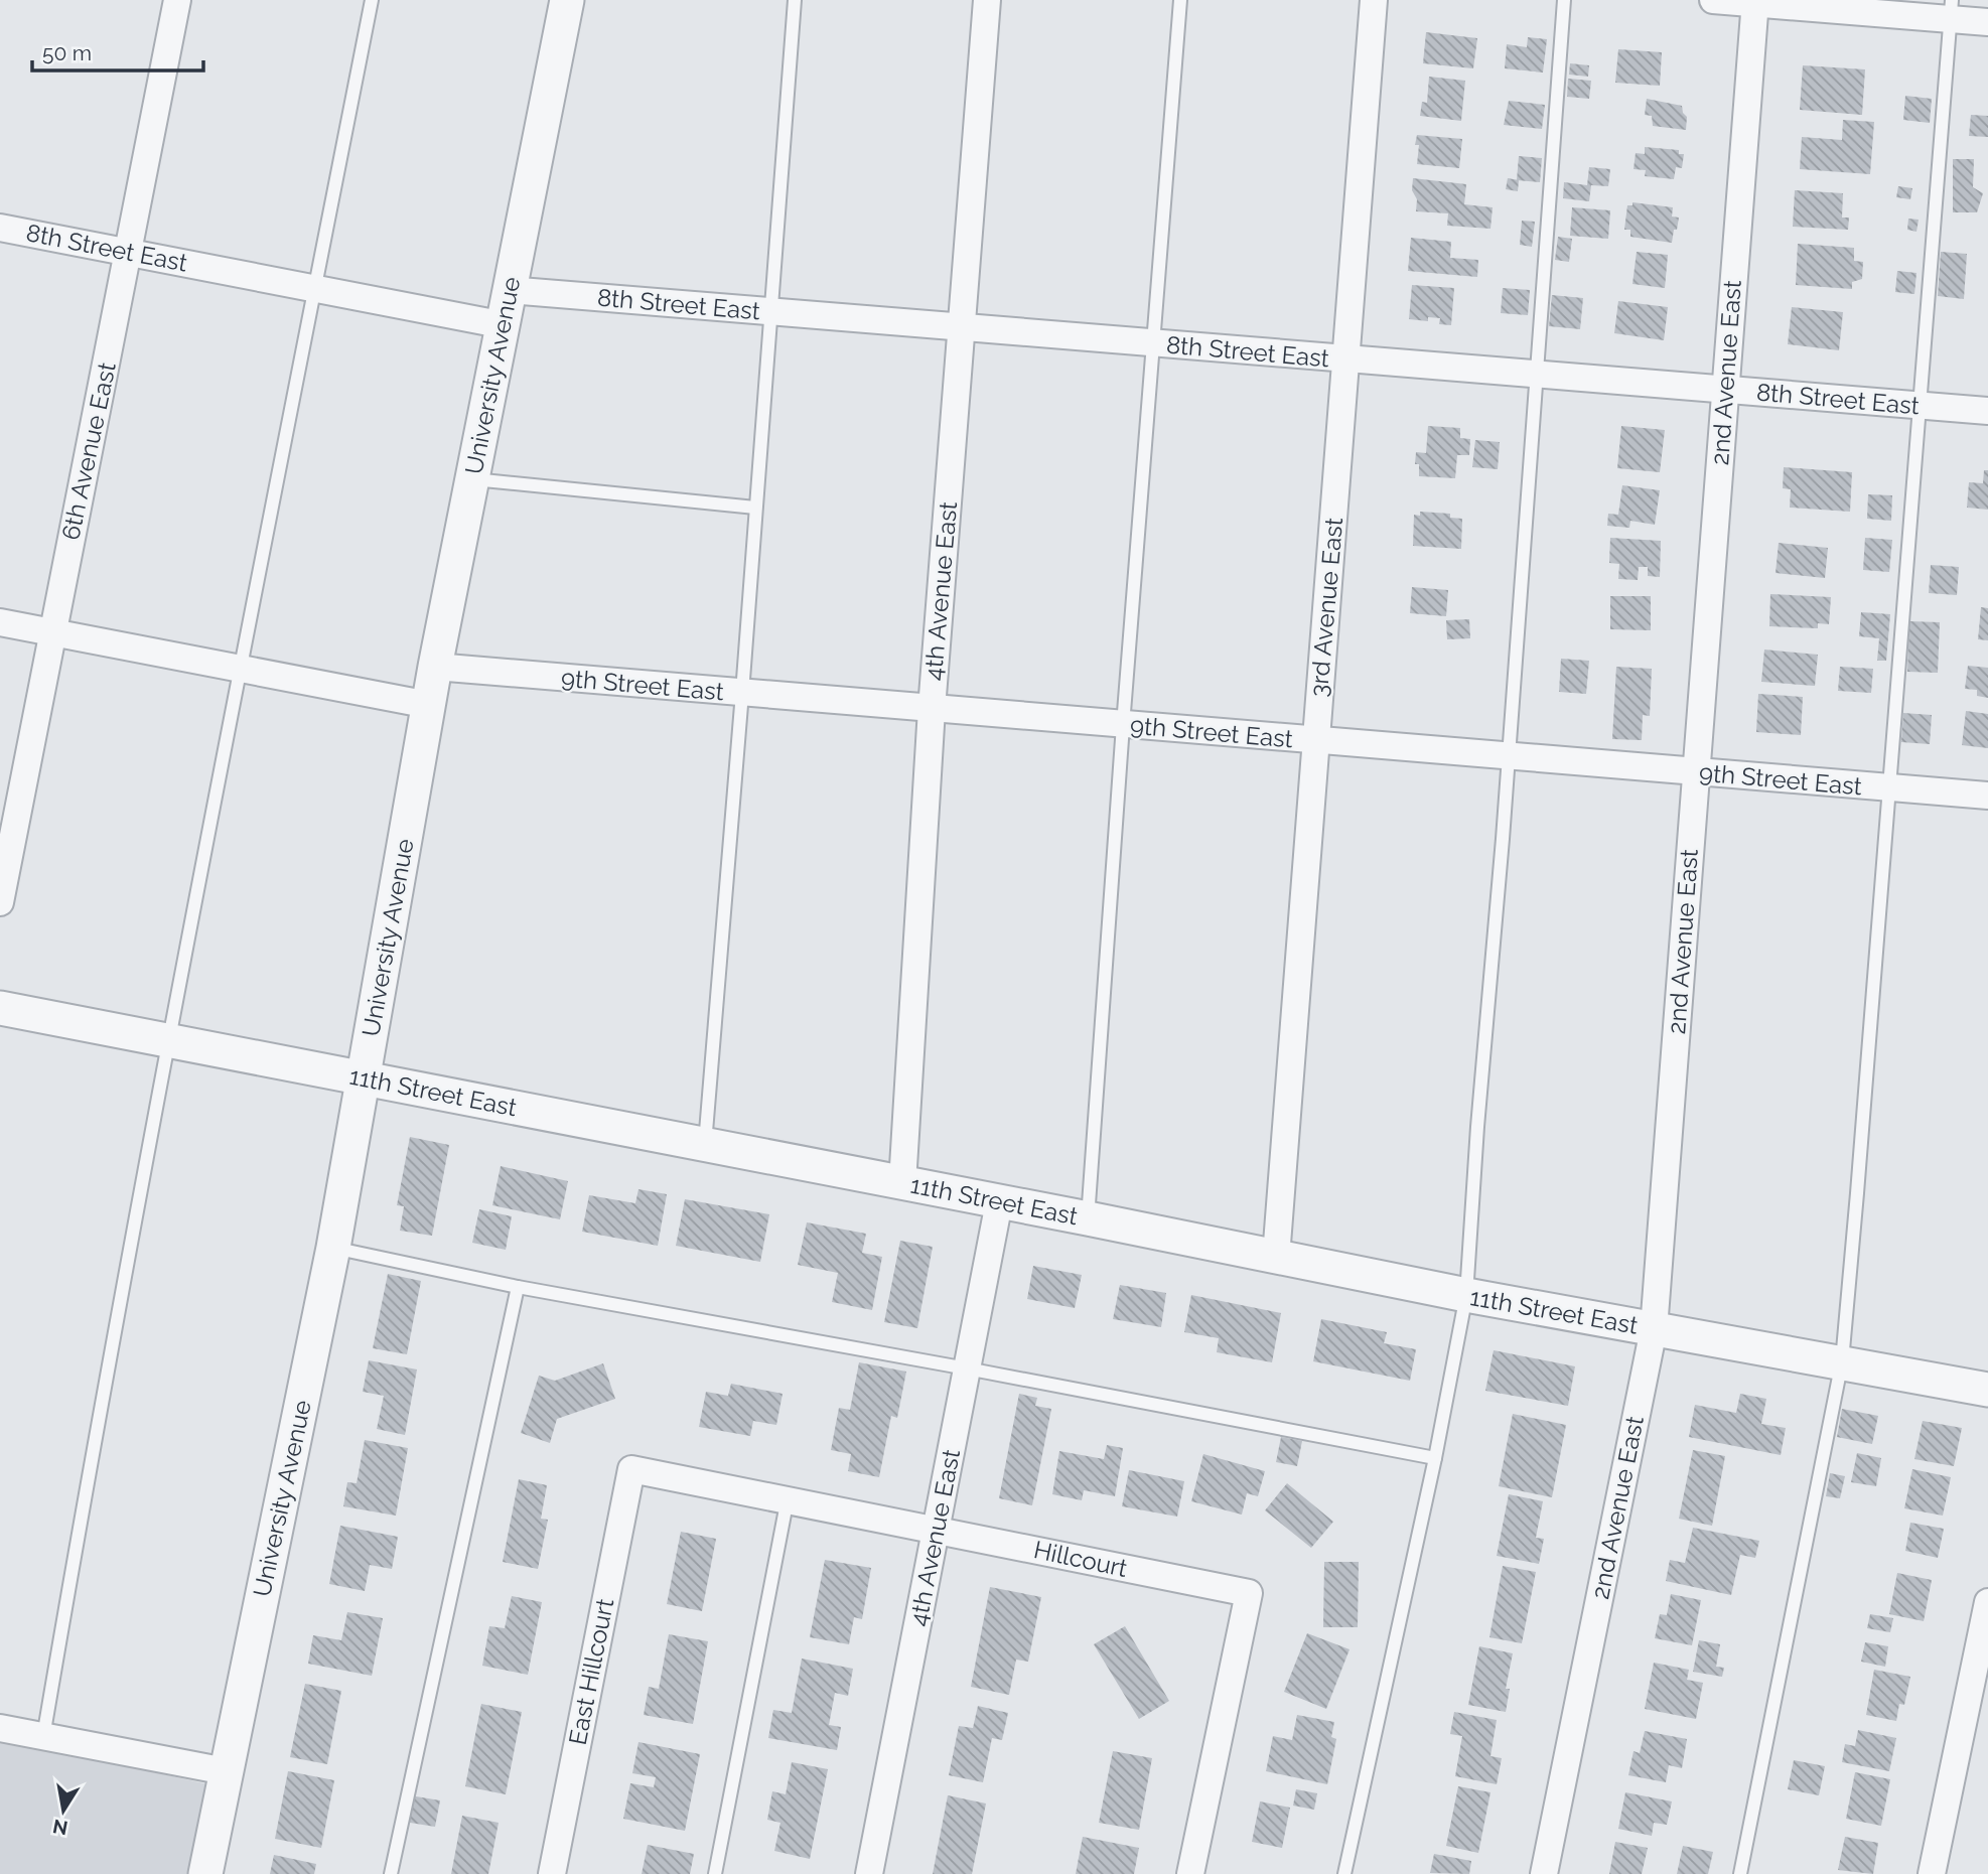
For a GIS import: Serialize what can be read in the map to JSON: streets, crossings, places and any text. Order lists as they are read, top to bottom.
{
  "streets": {
    "street": [
      "8th Street East",
      "2nd Avenue East",
      "University Avenue",
      "6th Avenue East",
      "4th Avenue East",
      "3rd Avenue East",
      "9th Street East",
      "11th Street East",
      "Hillcourt",
      "East Hillcourt"
    ]
  },
  "crossings": [
    ["8th Street East", "2nd Avenue East"],
    ["8th Street East", "University Avenue"],
    ["8th Street East", "6th Avenue East"],
    ["8th Street East", "4th Avenue East"],
    ["8th Street East", "3rd Avenue East"],
    ["2nd Avenue East", "9th Street East"],
    ["2nd Avenue East", "11th Street East"],
    ["University Avenue", "9th Street East"],
    ["University Avenue", "11th Street East"],
    ["4th Avenue East", "9th Street East"],
    ["4th Avenue East", "11th Street East"],
    ["4th Avenue East", "Hillcourt"],
    ["3rd Avenue East", "9th Street East"],
    ["3rd Avenue East", "11th Street East"],
    ["Hillcourt", "East Hillcourt"]
  ],
  "scale_bar": "50 m",
  "north": "bottom"
}
